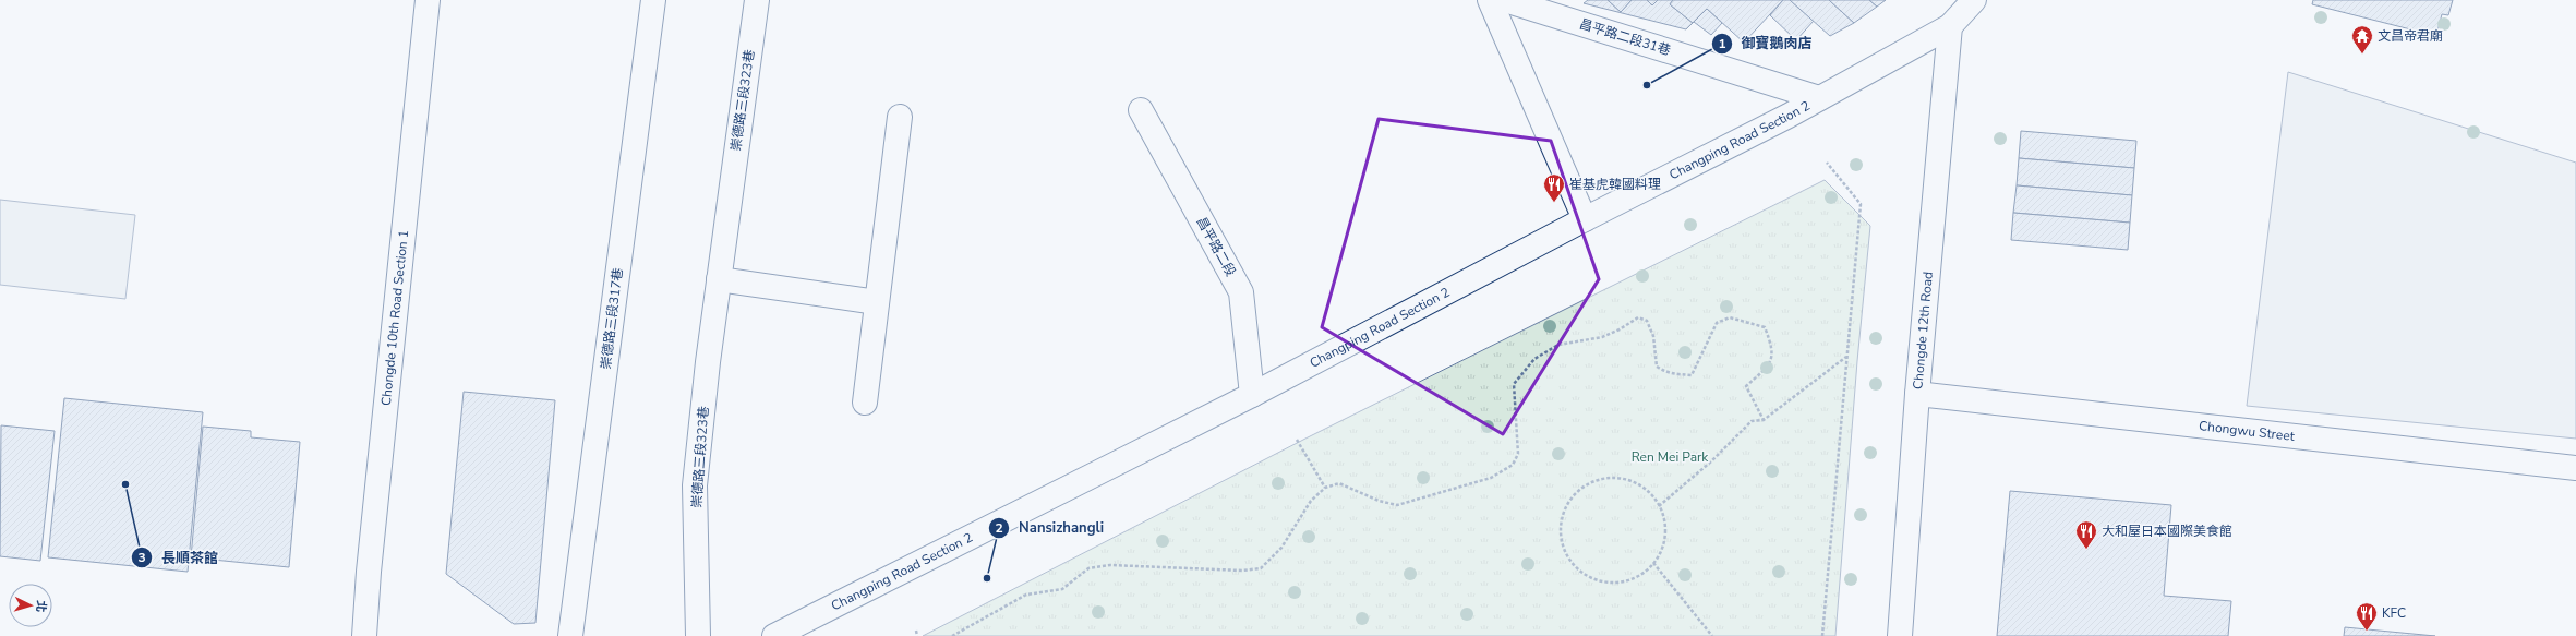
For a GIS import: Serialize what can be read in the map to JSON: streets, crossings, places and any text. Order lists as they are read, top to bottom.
{
  "streets": {
    "street": [
      "昌平路二段31巷",
      "崇德路三段323巷",
      "Changping Road Section 2",
      "昌平路二段",
      "Chongde 10th Road Section 1",
      "崇德路三段317巷",
      "Chongde 12th Road",
      "Chongwu Street"
    ]
  },
  "crossings": [
    ["昌平路二段31巷", "Changping Road Section 2"],
    ["Changping Road Section 2", "昌平路二段"],
    ["Changping Road Section 2", "Chongde 12th Road"],
    ["Chongde 12th Road", "Chongwu Street"]
  ],
  "parks": ["Ren Mei Park"],
  "places": {
    "temple": ["文昌帝君廟"],
    "other": ["御寶鵝肉店", "長順茶館", "Nansizhangli"],
    "restaurant": ["崔基虎韓國料理", "大和屋日本國際美食館", "KFC"]
  },
  "north": "right"
}
